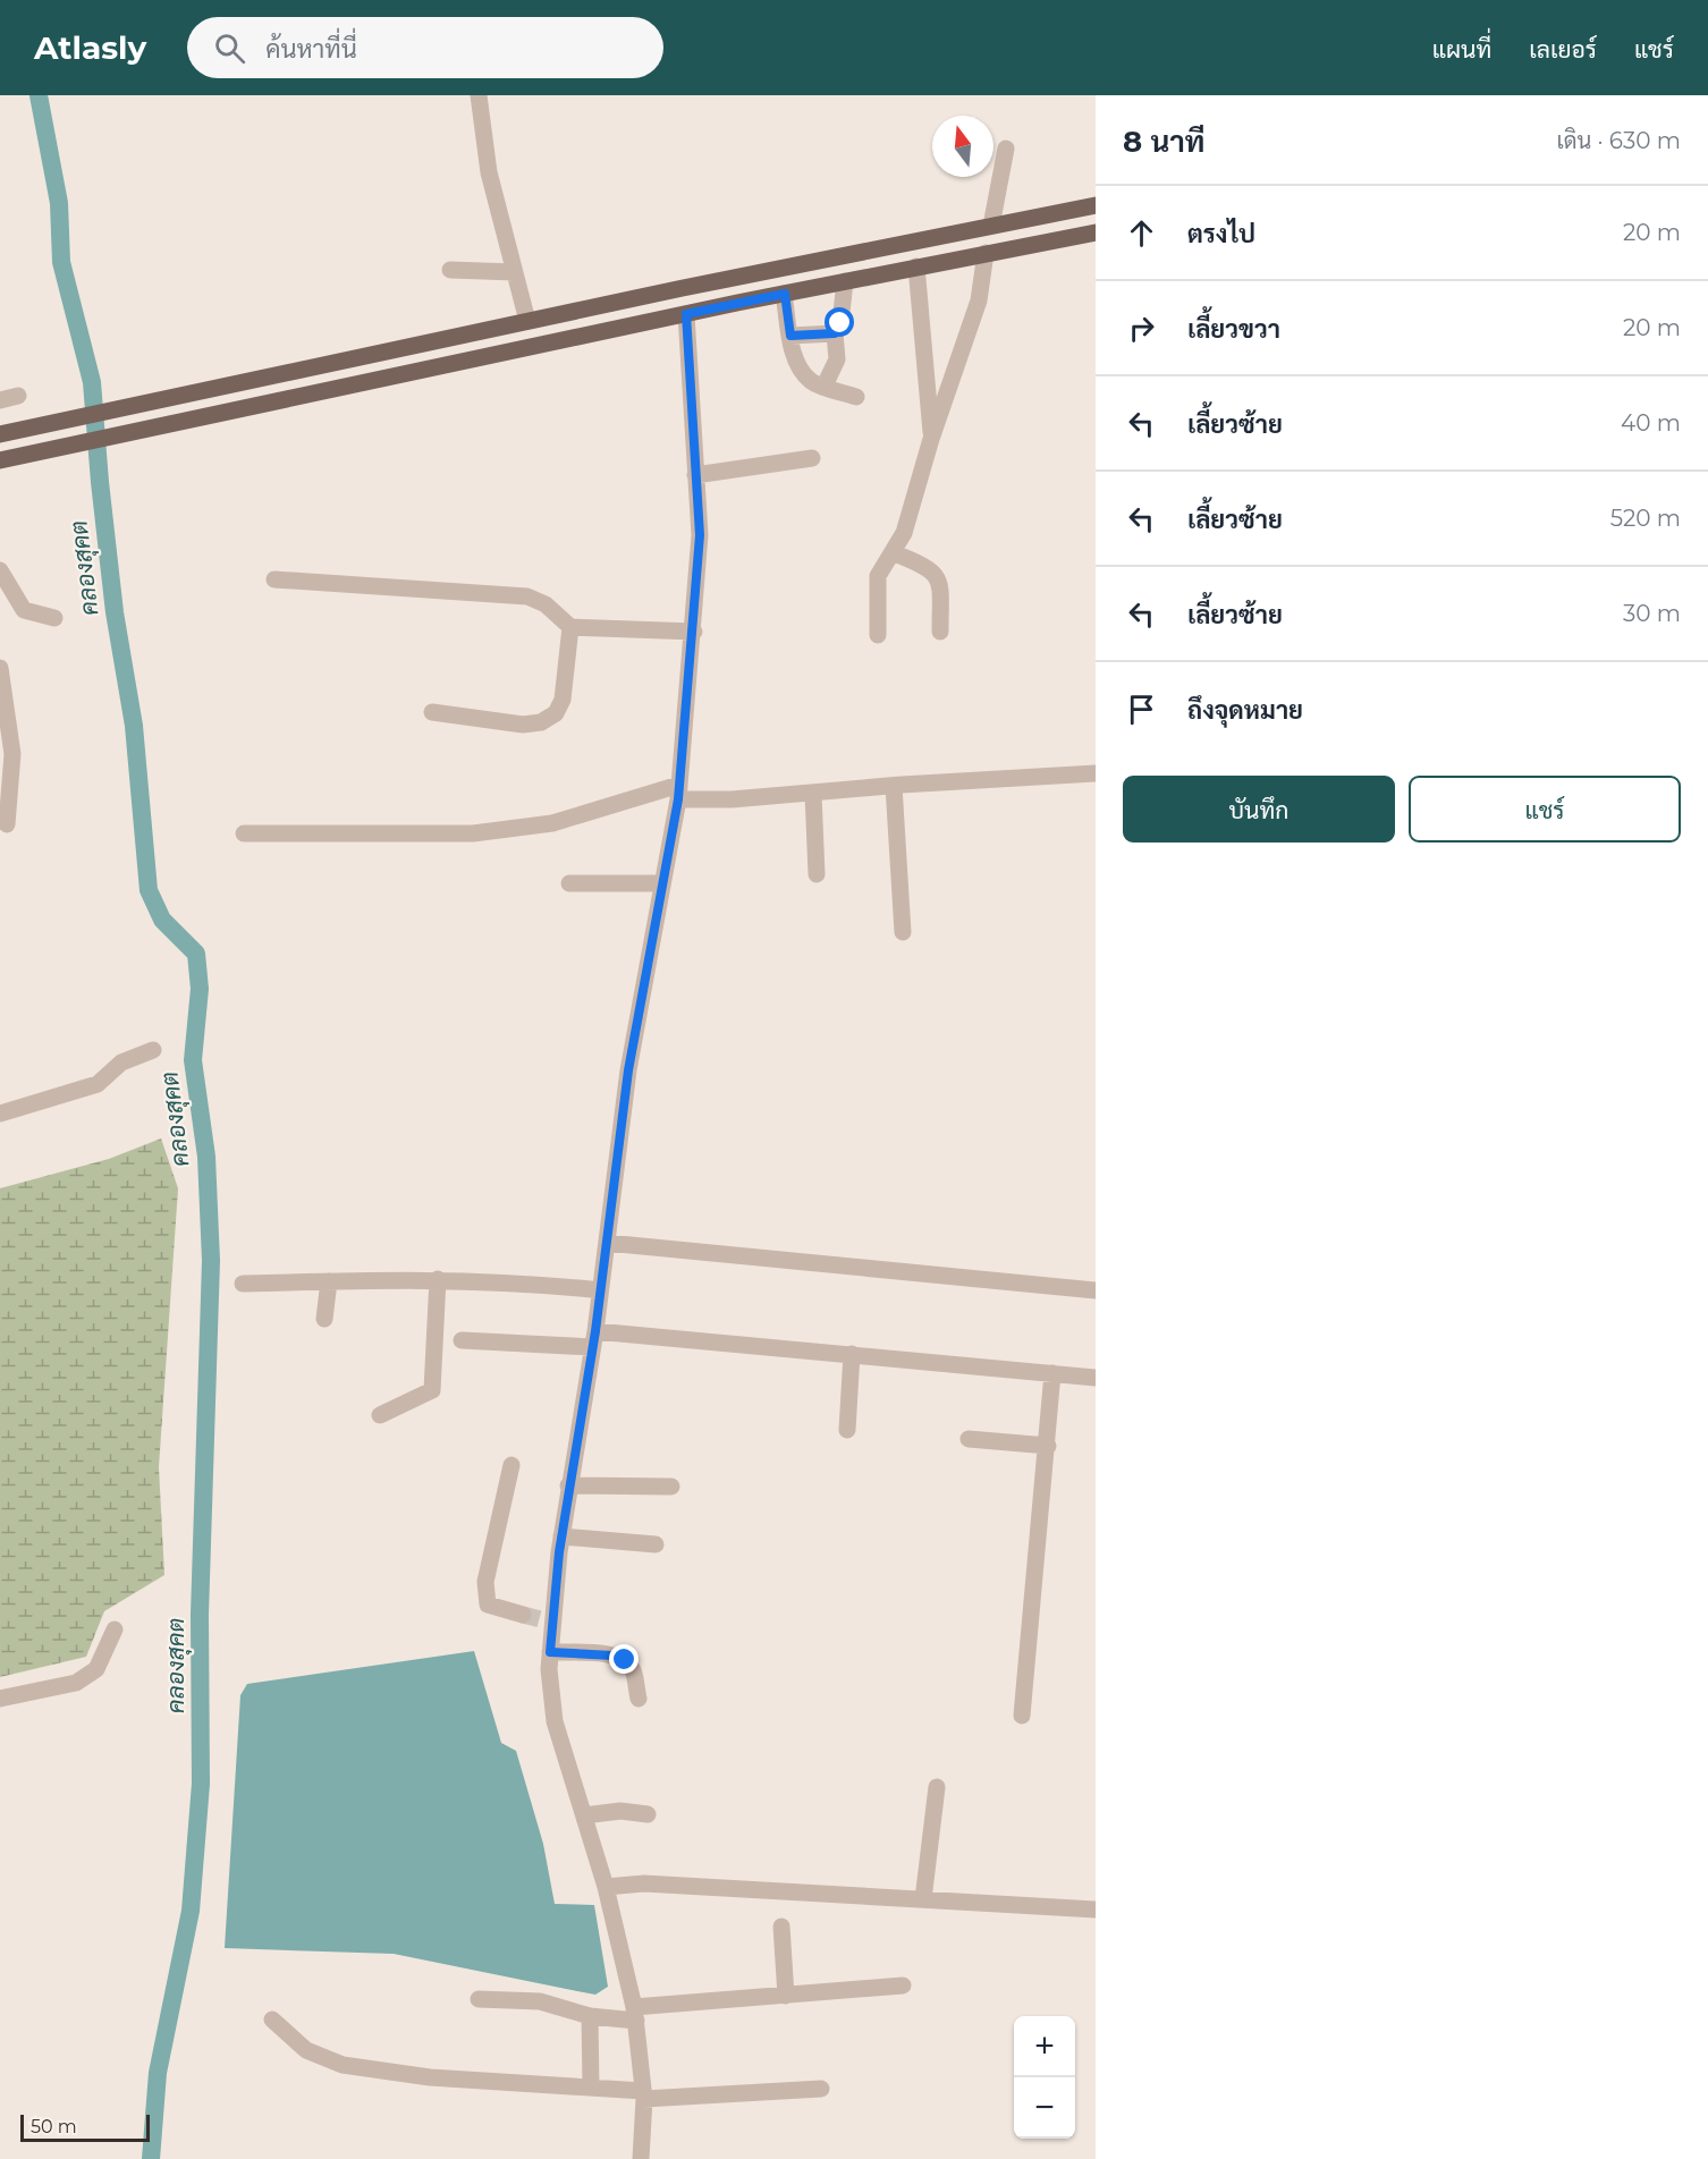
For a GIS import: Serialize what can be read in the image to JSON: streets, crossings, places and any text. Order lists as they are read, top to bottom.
{
  "water": ["คลองสุคต"],
  "scale_bar": "50 m",
  "north": "top",
  "page": {
    "header": "Atlasly",
    "search": "ค้นหาที่นี่",
    "nav": ["แผนที่", "เลเยอร์", "แชร์"],
    "heading": ["8 นาที", "เดิน · 630 m"],
    "list": [
      ["ตรงไป", "20 m"],
      ["เลี้ยวขวา", "20 m"],
      ["เลี้ยวซ้าย", "40 m"],
      ["เลี้ยวซ้าย", "520 m"],
      ["เลี้ยวซ้าย", "30 m"],
      "ถึงจุดหมาย"
    ],
    "buttons": ["บันทึก", "แชร์"],
    "map_buttons": ["+", "−"],
    "scale": "50 m"
  }
}
